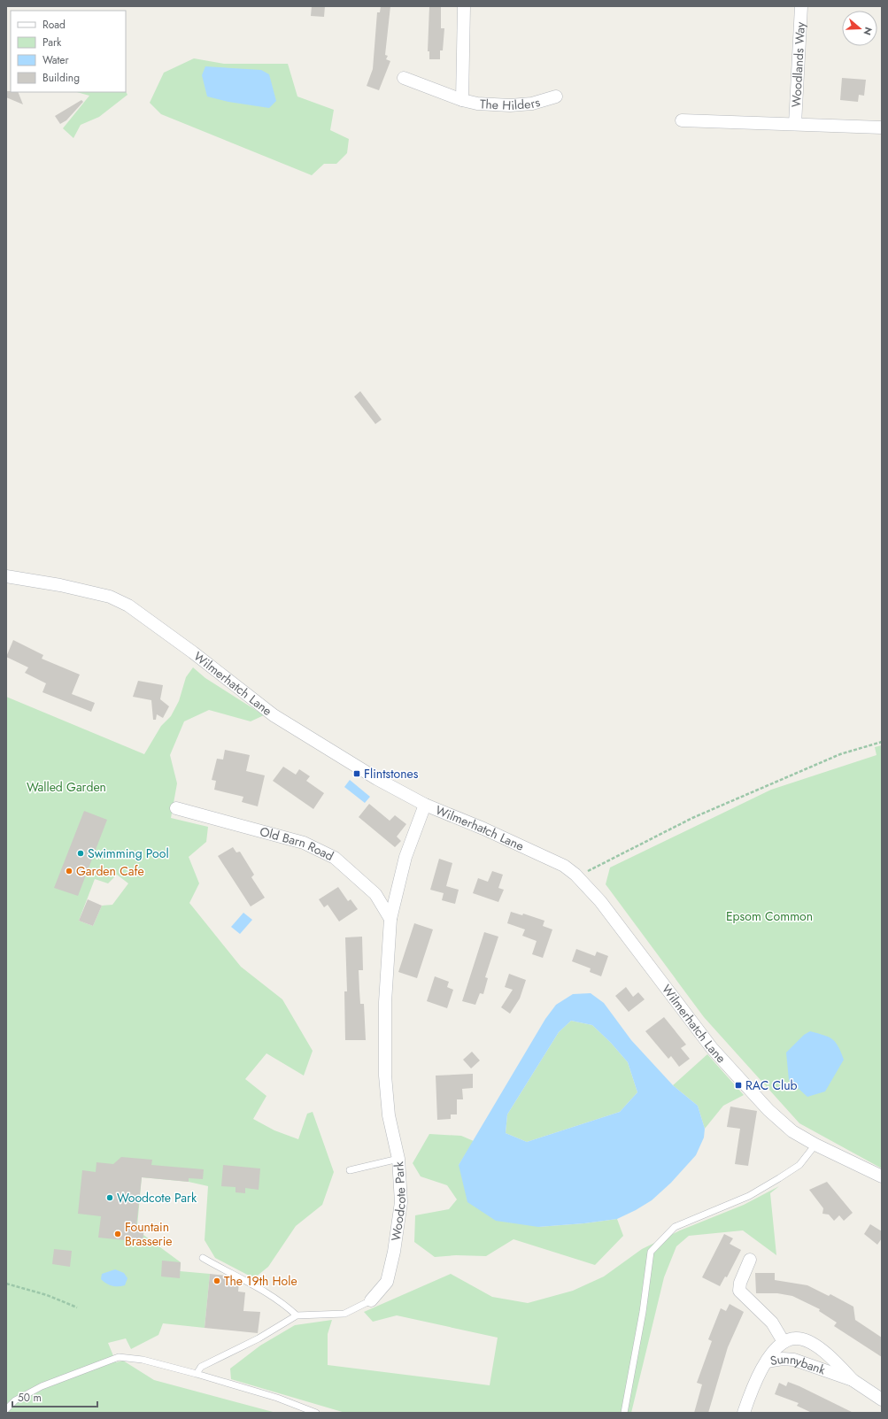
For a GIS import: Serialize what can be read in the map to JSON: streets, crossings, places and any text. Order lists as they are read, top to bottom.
{
  "streets": {
    "street": [
      "Woodlands Way",
      "The Hilders",
      "Wilmerhatch Lane",
      "Old Barn Road",
      "Woodcote Park",
      "Sunnybank"
    ]
  },
  "crossings": [
    ["Old Barn Road", "Woodcote Park"]
  ],
  "parks": ["Walled Garden", "Epsom Common"],
  "places": {
    "transit": ["Flintstones", "RAC Club"],
    "other": [
      "Swimming Pool",
      "Garden Cafe",
      "Woodcote Park",
      "Fountain Brasserie",
      "The 19th Hole"
    ]
  },
  "legend": [
    "Road",
    "Park",
    "Water",
    "Building"
  ],
  "scale_bar": "50 m",
  "north": "right"
}
